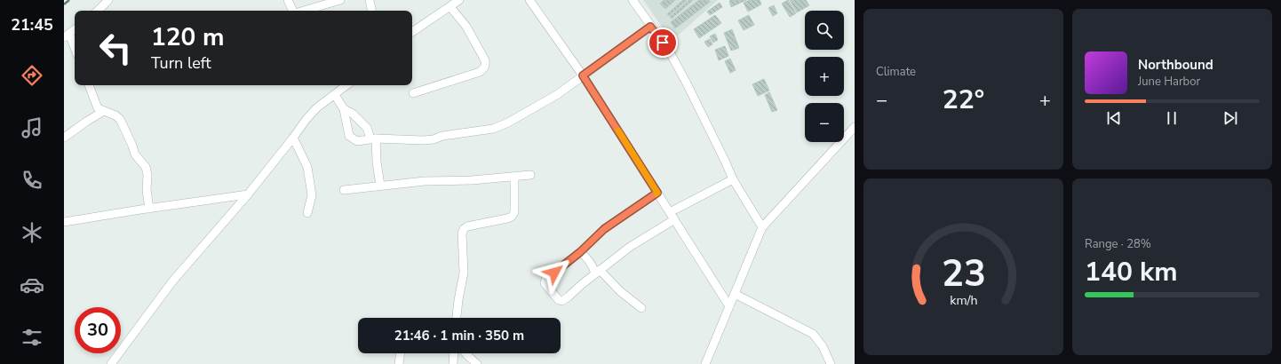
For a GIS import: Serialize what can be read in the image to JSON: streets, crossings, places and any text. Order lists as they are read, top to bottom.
{
  "page": {
    "tabs": "21:45",
    "tile": [
      "Climate",
      ["Range · 28%", "140 km"]
    ],
    "map_buttons": ["+", "−"],
    "turn": ["120 m", "Turn left"],
    "song": ["Northbound", "June Harbor"],
    "heat": ["−", "22°", "+"],
    "limit": "30",
    "trip": "21:46 · 1 min · 350 m",
    "gauge": ["23", "km/h"]
  }
}
